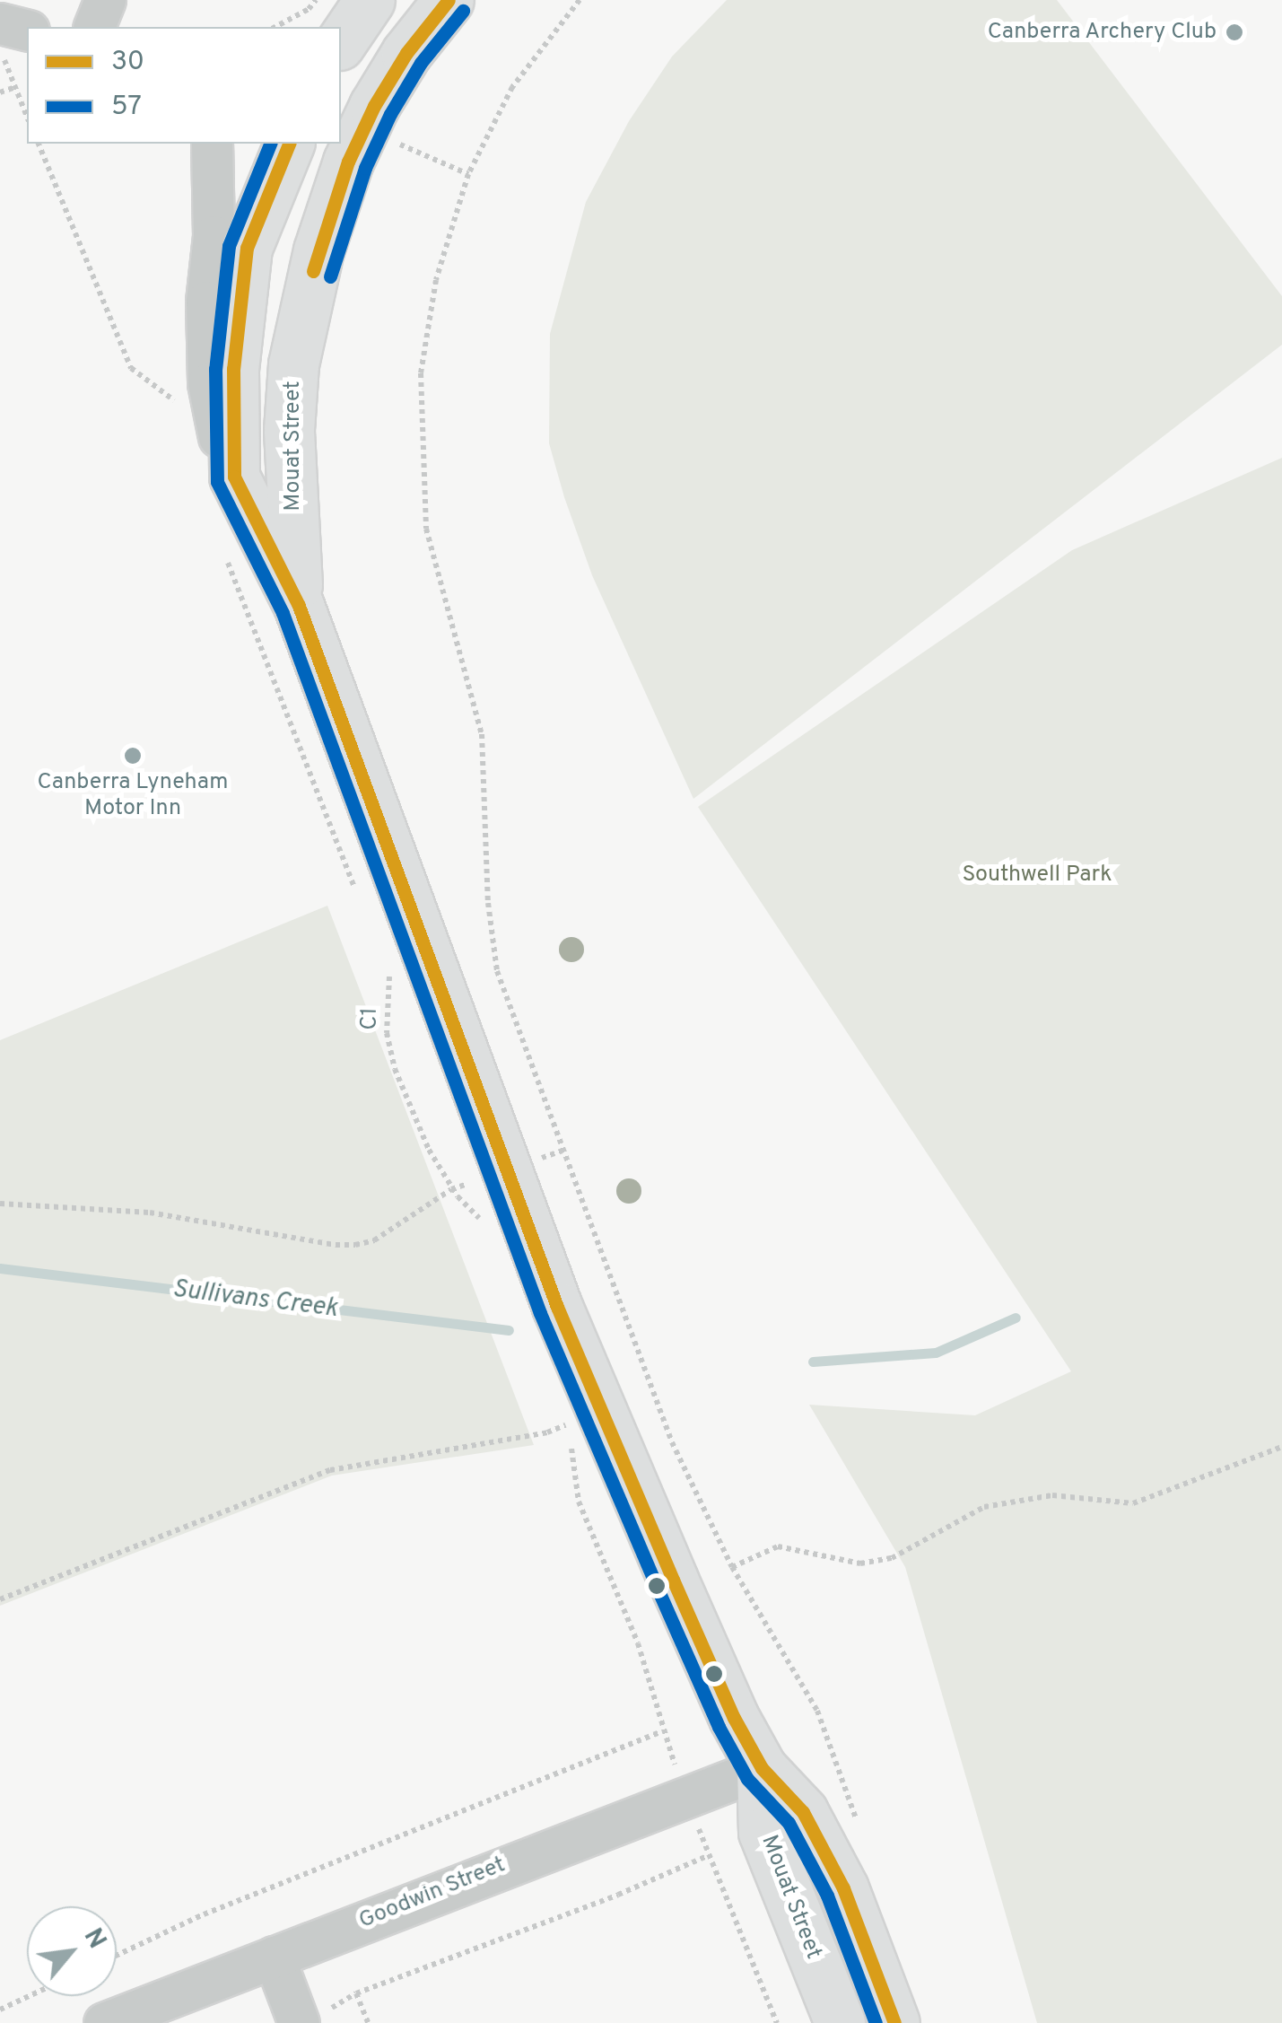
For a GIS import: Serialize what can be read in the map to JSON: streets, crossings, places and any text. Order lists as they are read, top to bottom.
{
  "streets": {
    "main road": ["Mouat Street"],
    "street": ["Goodwin Street"],
    "path": ["C1"]
  },
  "crossings": [
    ["Mouat Street", "Goodwin Street"]
  ],
  "water": ["Sullivans Creek"],
  "parks": ["Southwell Park"],
  "places": ["Canberra Archery Club", "Canberra Lyneham Motor Inn"],
  "lines": ["transit line 30", "transit line 57"],
  "legend": ["30", "57"],
  "north": "top right"
}
